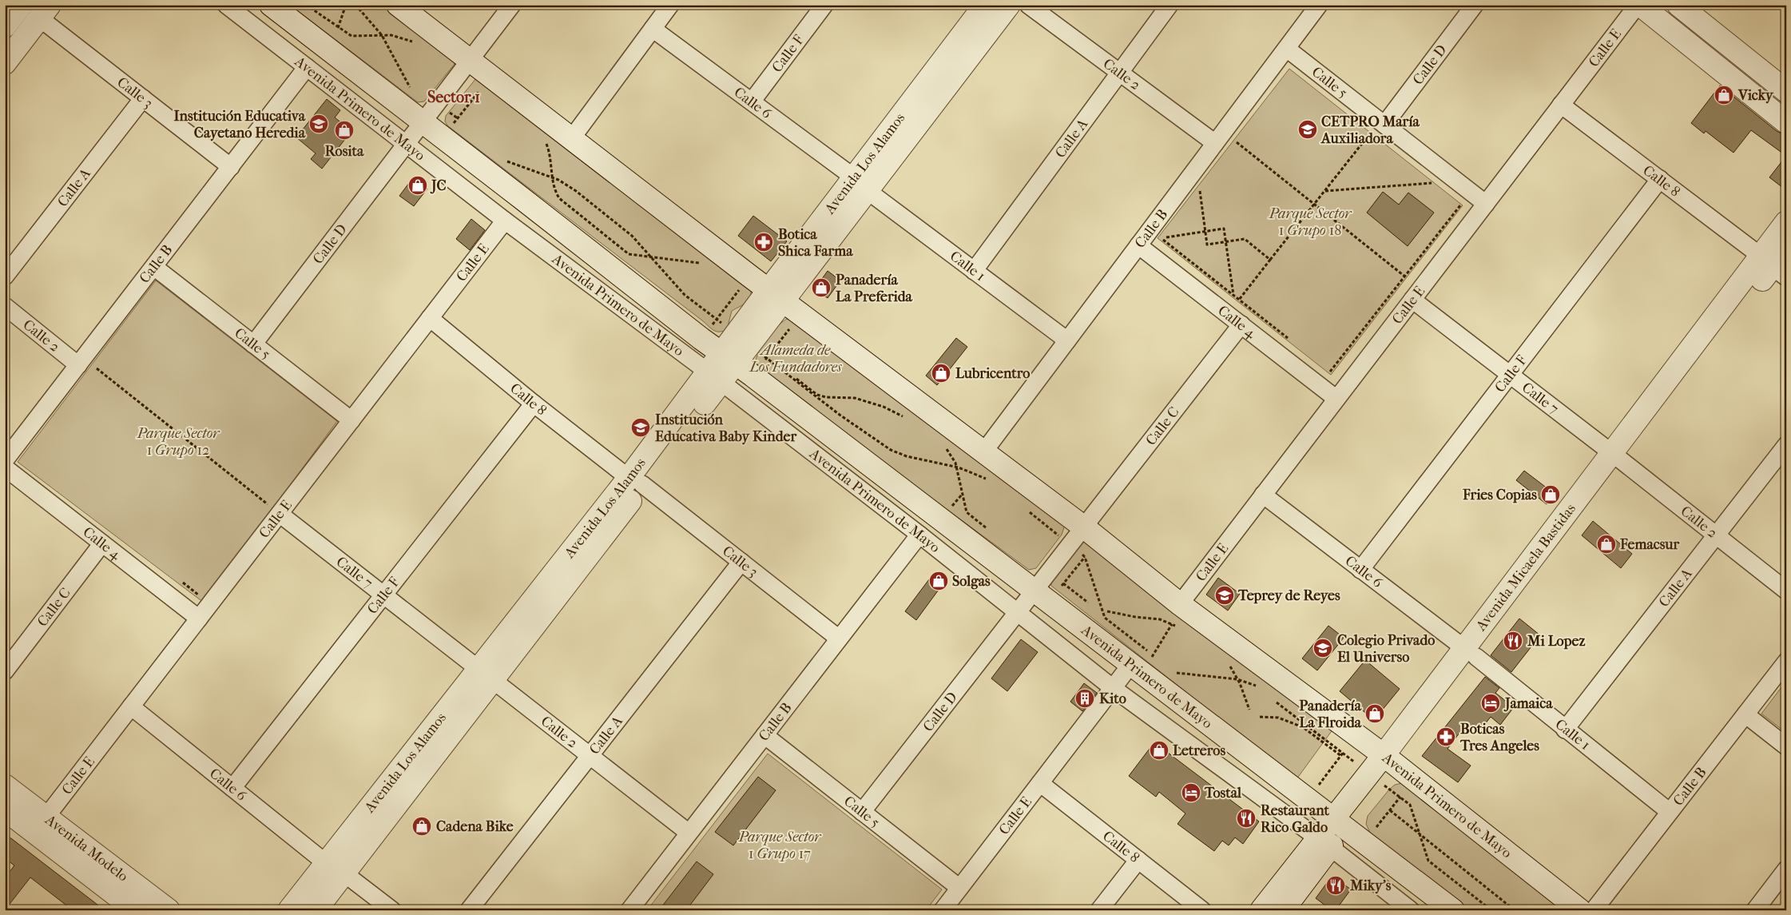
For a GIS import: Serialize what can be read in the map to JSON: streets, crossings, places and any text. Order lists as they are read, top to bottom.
{
  "streets": {
    "main road": [
      "Avenida Primero de Mayo",
      "Avenida Los Alamos",
      "Avenida Micaela Bastidas",
      "Avenida Modelo"
    ],
    "street": [
      "Calle E",
      "Calle F",
      "Calle D",
      "Calle 2",
      "Calle 5",
      "Calle 3",
      "Calle 6",
      "Calle A",
      "Calle 8",
      "Calle B",
      "Calle 1",
      "Calle 4",
      "Calle 7",
      "Calle C"
    ]
  },
  "crossings": [
    ["Calle E", "Calle 5"],
    ["Calle E", "Calle 6"],
    ["Calle E", "Avenida Primero de Mayo"],
    ["Calle E", "Calle 8"],
    ["Calle E", "Calle 4"],
    ["Calle E", "Calle 7"],
    ["Calle E", "Avenida Modelo"],
    ["Calle F", "Calle 6"],
    ["Calle F", "Calle 8"],
    ["Calle F", "Calle 7"],
    ["Calle D", "Calle 5"],
    ["Calle D", "Avenida Primero de Mayo"],
    ["Calle D", "Calle C"],
    ["Calle 2", "Calle A"],
    ["Calle 2", "Avenida Los Alamos"],
    ["Calle 2", "Calle B"],
    ["Calle 2", "Calle 7"],
    ["Calle 2", "Avenida Micaela Bastidas"],
    ["Calle 5", "Calle B"],
    ["Calle 3", "Calle A"],
    ["Calle 3", "Avenida Los Alamos"],
    ["Calle 3", "Calle 8"],
    ["Calle 3", "Calle B"],
    ["Calle 6", "Avenida Los Alamos"],
    ["Calle 6", "Calle 1"],
    ["Calle 6", "Avenida Micaela Bastidas"],
    ["Avenida Primero de Mayo", "Avenida Los Alamos"],
    ["Avenida Primero de Mayo", "Calle B"],
    ["Avenida Primero de Mayo", "Calle C"],
    ["Avenida Primero de Mayo", "Avenida Micaela Bastidas"],
    ["Calle A", "Calle 1"],
    ["Avenida Los Alamos", "Calle 8"],
    ["Avenida Los Alamos", "Calle 1"],
    ["Avenida Los Alamos", "Calle 7"],
    ["Calle 8", "Avenida Micaela Bastidas"],
    ["Calle B", "Calle 1"],
    ["Calle B", "Calle 4"],
    ["Calle 1", "Avenida Micaela Bastidas"],
    ["Calle 4", "Calle C"],
    ["Calle 7", "Avenida Micaela Bastidas"]
  ],
  "districts": ["Sector 1"],
  "parks": [
    "Parque Sector 1 Grupo 18",
    "Alameda de Los Fundadores",
    "Parque Sector 1 Grupo 12",
    "Parque Sector 1 Grupo 17"
  ],
  "places": {
    "shop": [
      "Vicky",
      "Rosita",
      "JC",
      "Panadería La Preferida",
      "Lubricentro",
      "Fries Copias",
      "Femacsur",
      "Solgas",
      "Panadería La Flroida",
      "Letreros",
      "Cadena Bike"
    ],
    "school or university": [
      "Institución Educativa Cayetano Heredia",
      "CETPRO María Auxiliadora",
      "Institución Educativa Baby Kinder",
      "Teprey de Reyes",
      "Colegio Privado El Universo"
    ],
    "pharmacy": ["Botica Shica Farma", "Boticas Tres Angeles"],
    "restaurant": ["Mi Lopez", "Restaurant Rico Galdo", "Miky's"],
    "building": ["Kito"],
    "hotel": ["Jamaica", "Tostal"]
  }
}
